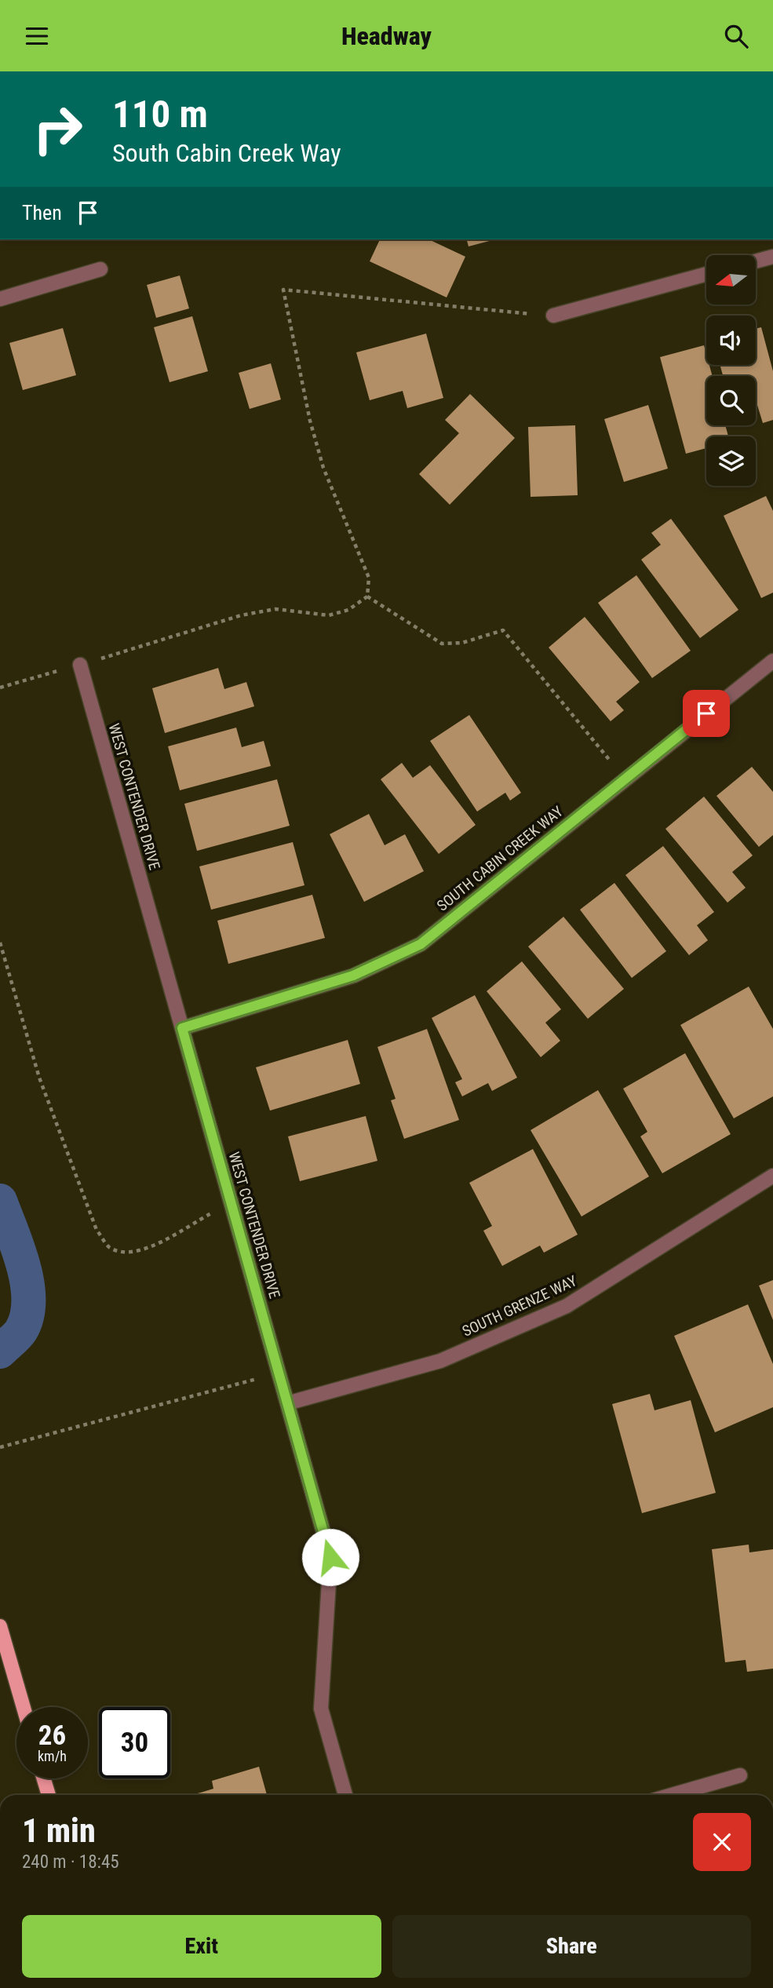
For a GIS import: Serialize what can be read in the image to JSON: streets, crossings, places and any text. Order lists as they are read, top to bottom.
{
  "streets": {
    "street": ["WEST CONTENDER DRIVE", "SOUTH CABIN CREEK WAY", "SOUTH GRENZE WAY"]
  },
  "crossings": [
    ["WEST CONTENDER DRIVE", "SOUTH CABIN CREEK WAY"],
    ["WEST CONTENDER DRIVE", "SOUTH GRENZE WAY"]
  ],
  "north": "left",
  "page": {
    "header": "Headway",
    "turn": ["110 m", "South Cabin Creek Way"],
    "then": "Then",
    "speed": "26 km/h",
    "limit": "30",
    "heading": ["1 min", "240 m · 18:45"],
    "buttons": ["Exit", "Share"]
  }
}
